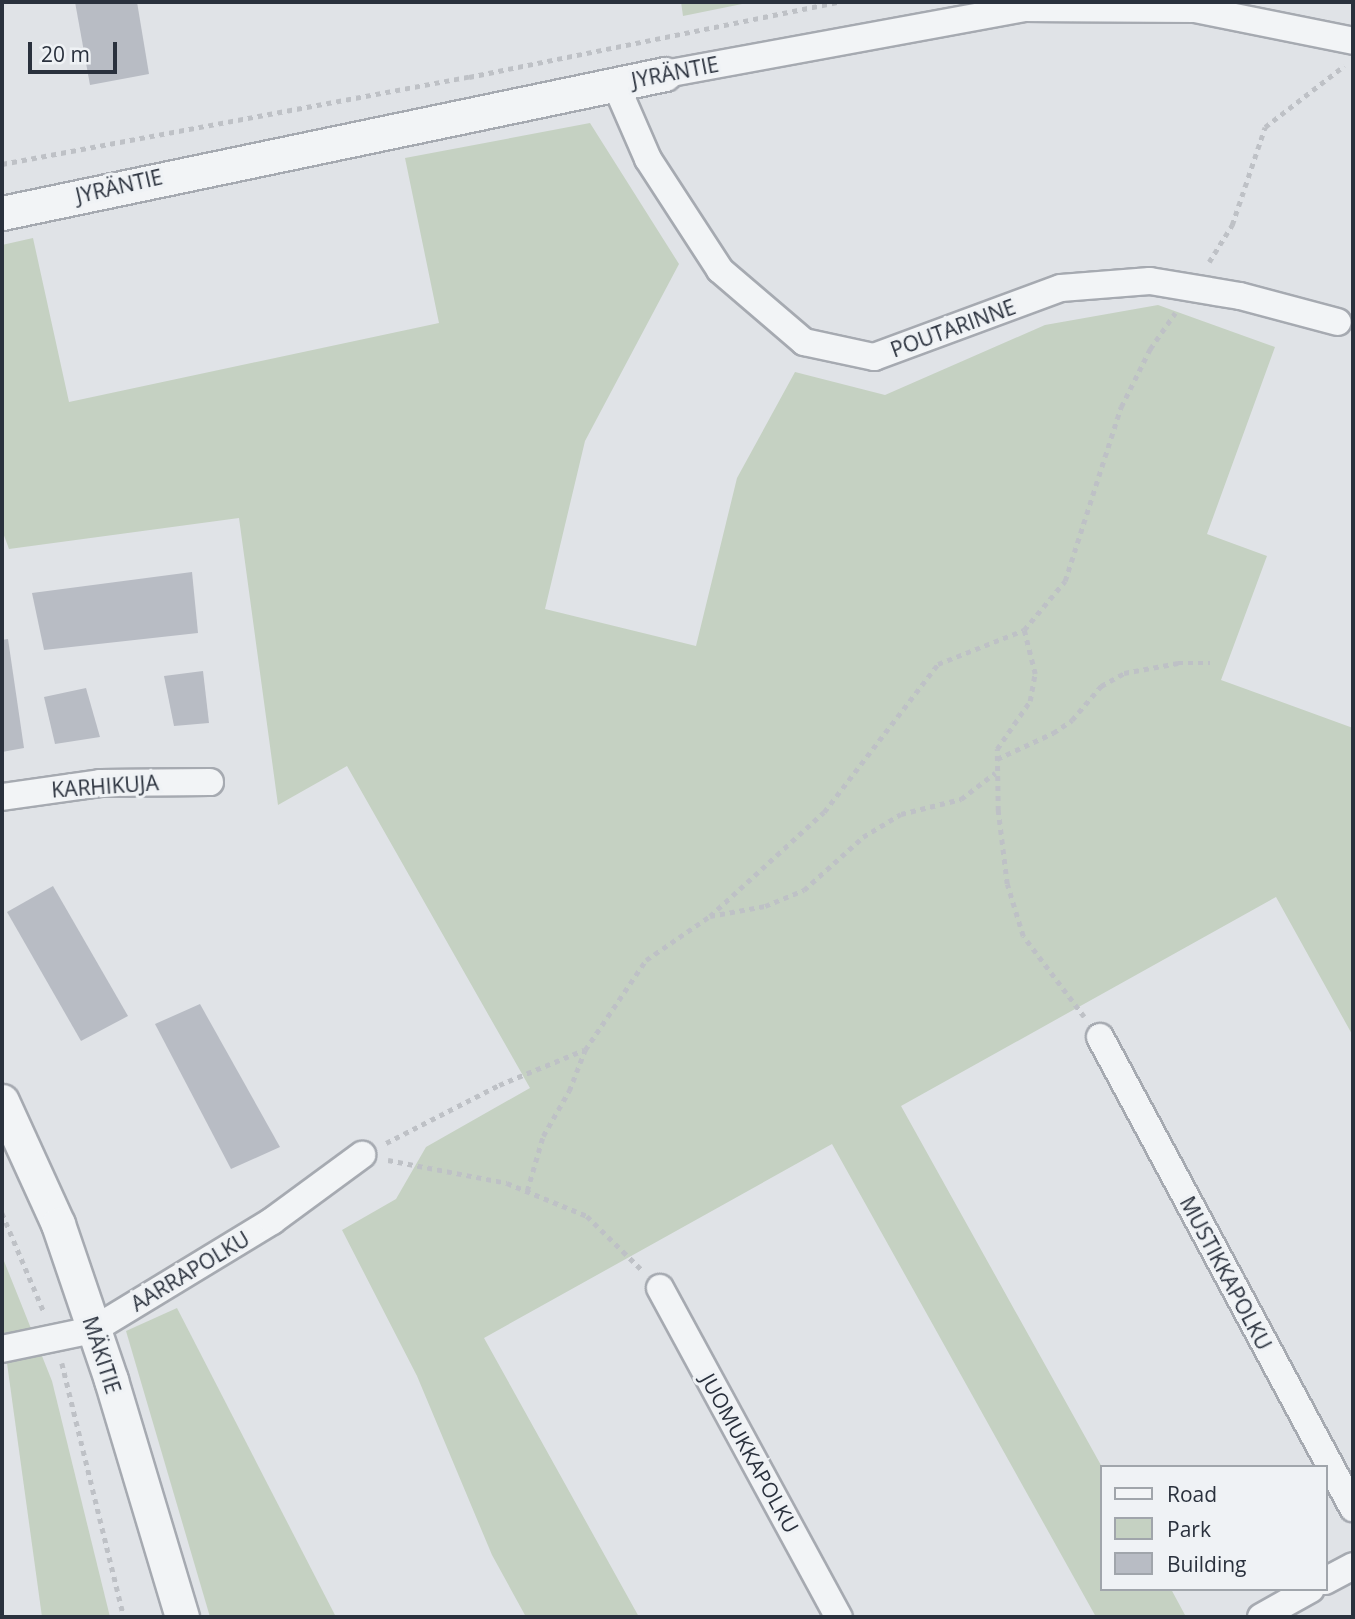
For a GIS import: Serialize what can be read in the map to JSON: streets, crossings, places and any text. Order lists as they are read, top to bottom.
{
  "streets": {
    "street": [
      "JYRÄNTIE",
      "POUTARINNE",
      "KARHIKUJA",
      "AARRAPOLKU",
      "MUSTIKKAPOLKU",
      "MÄKITIE",
      "JUOMUKKAPOLKU"
    ]
  },
  "crossings": [
    ["JYRÄNTIE", "POUTARINNE"],
    ["AARRAPOLKU", "MÄKITIE"]
  ],
  "legend": ["Road", "Park", "Building"],
  "scale_bar": "20 m"
}
